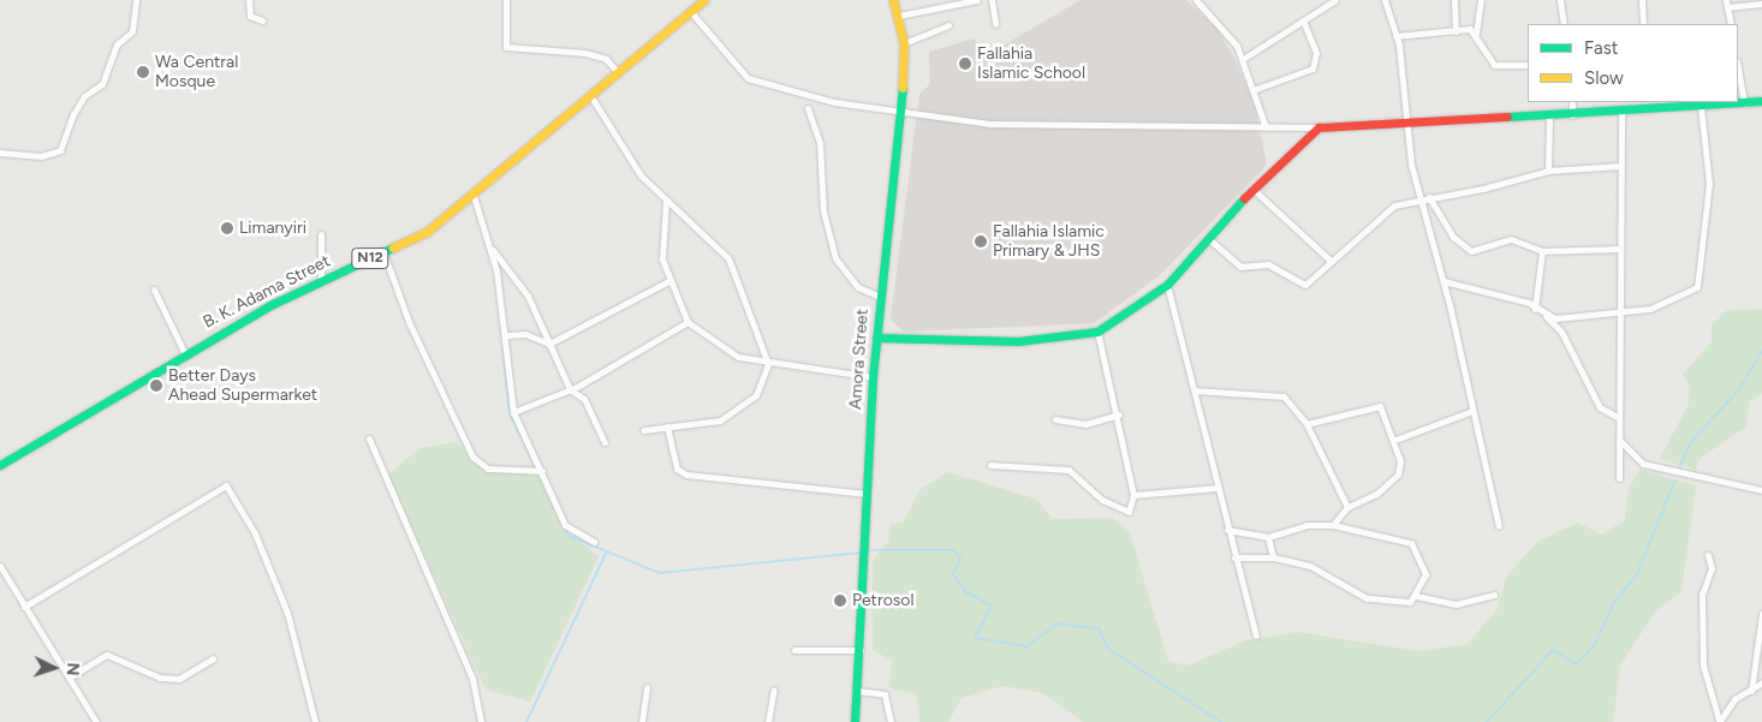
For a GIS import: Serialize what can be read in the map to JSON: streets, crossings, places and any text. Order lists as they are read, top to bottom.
{
  "streets": {
    "main road": ["N12", "B. K. Adama Street", "Amora Street"]
  },
  "places": [
    "Fallahia Islamic School",
    "Wa Central Mosque",
    "Limanyiri",
    "Fallahia Islamic Primary & JHS",
    "Better Days Ahead Supermarket",
    "Petrosol"
  ],
  "legend": ["Fast", "Slow"],
  "north": "right"
}
